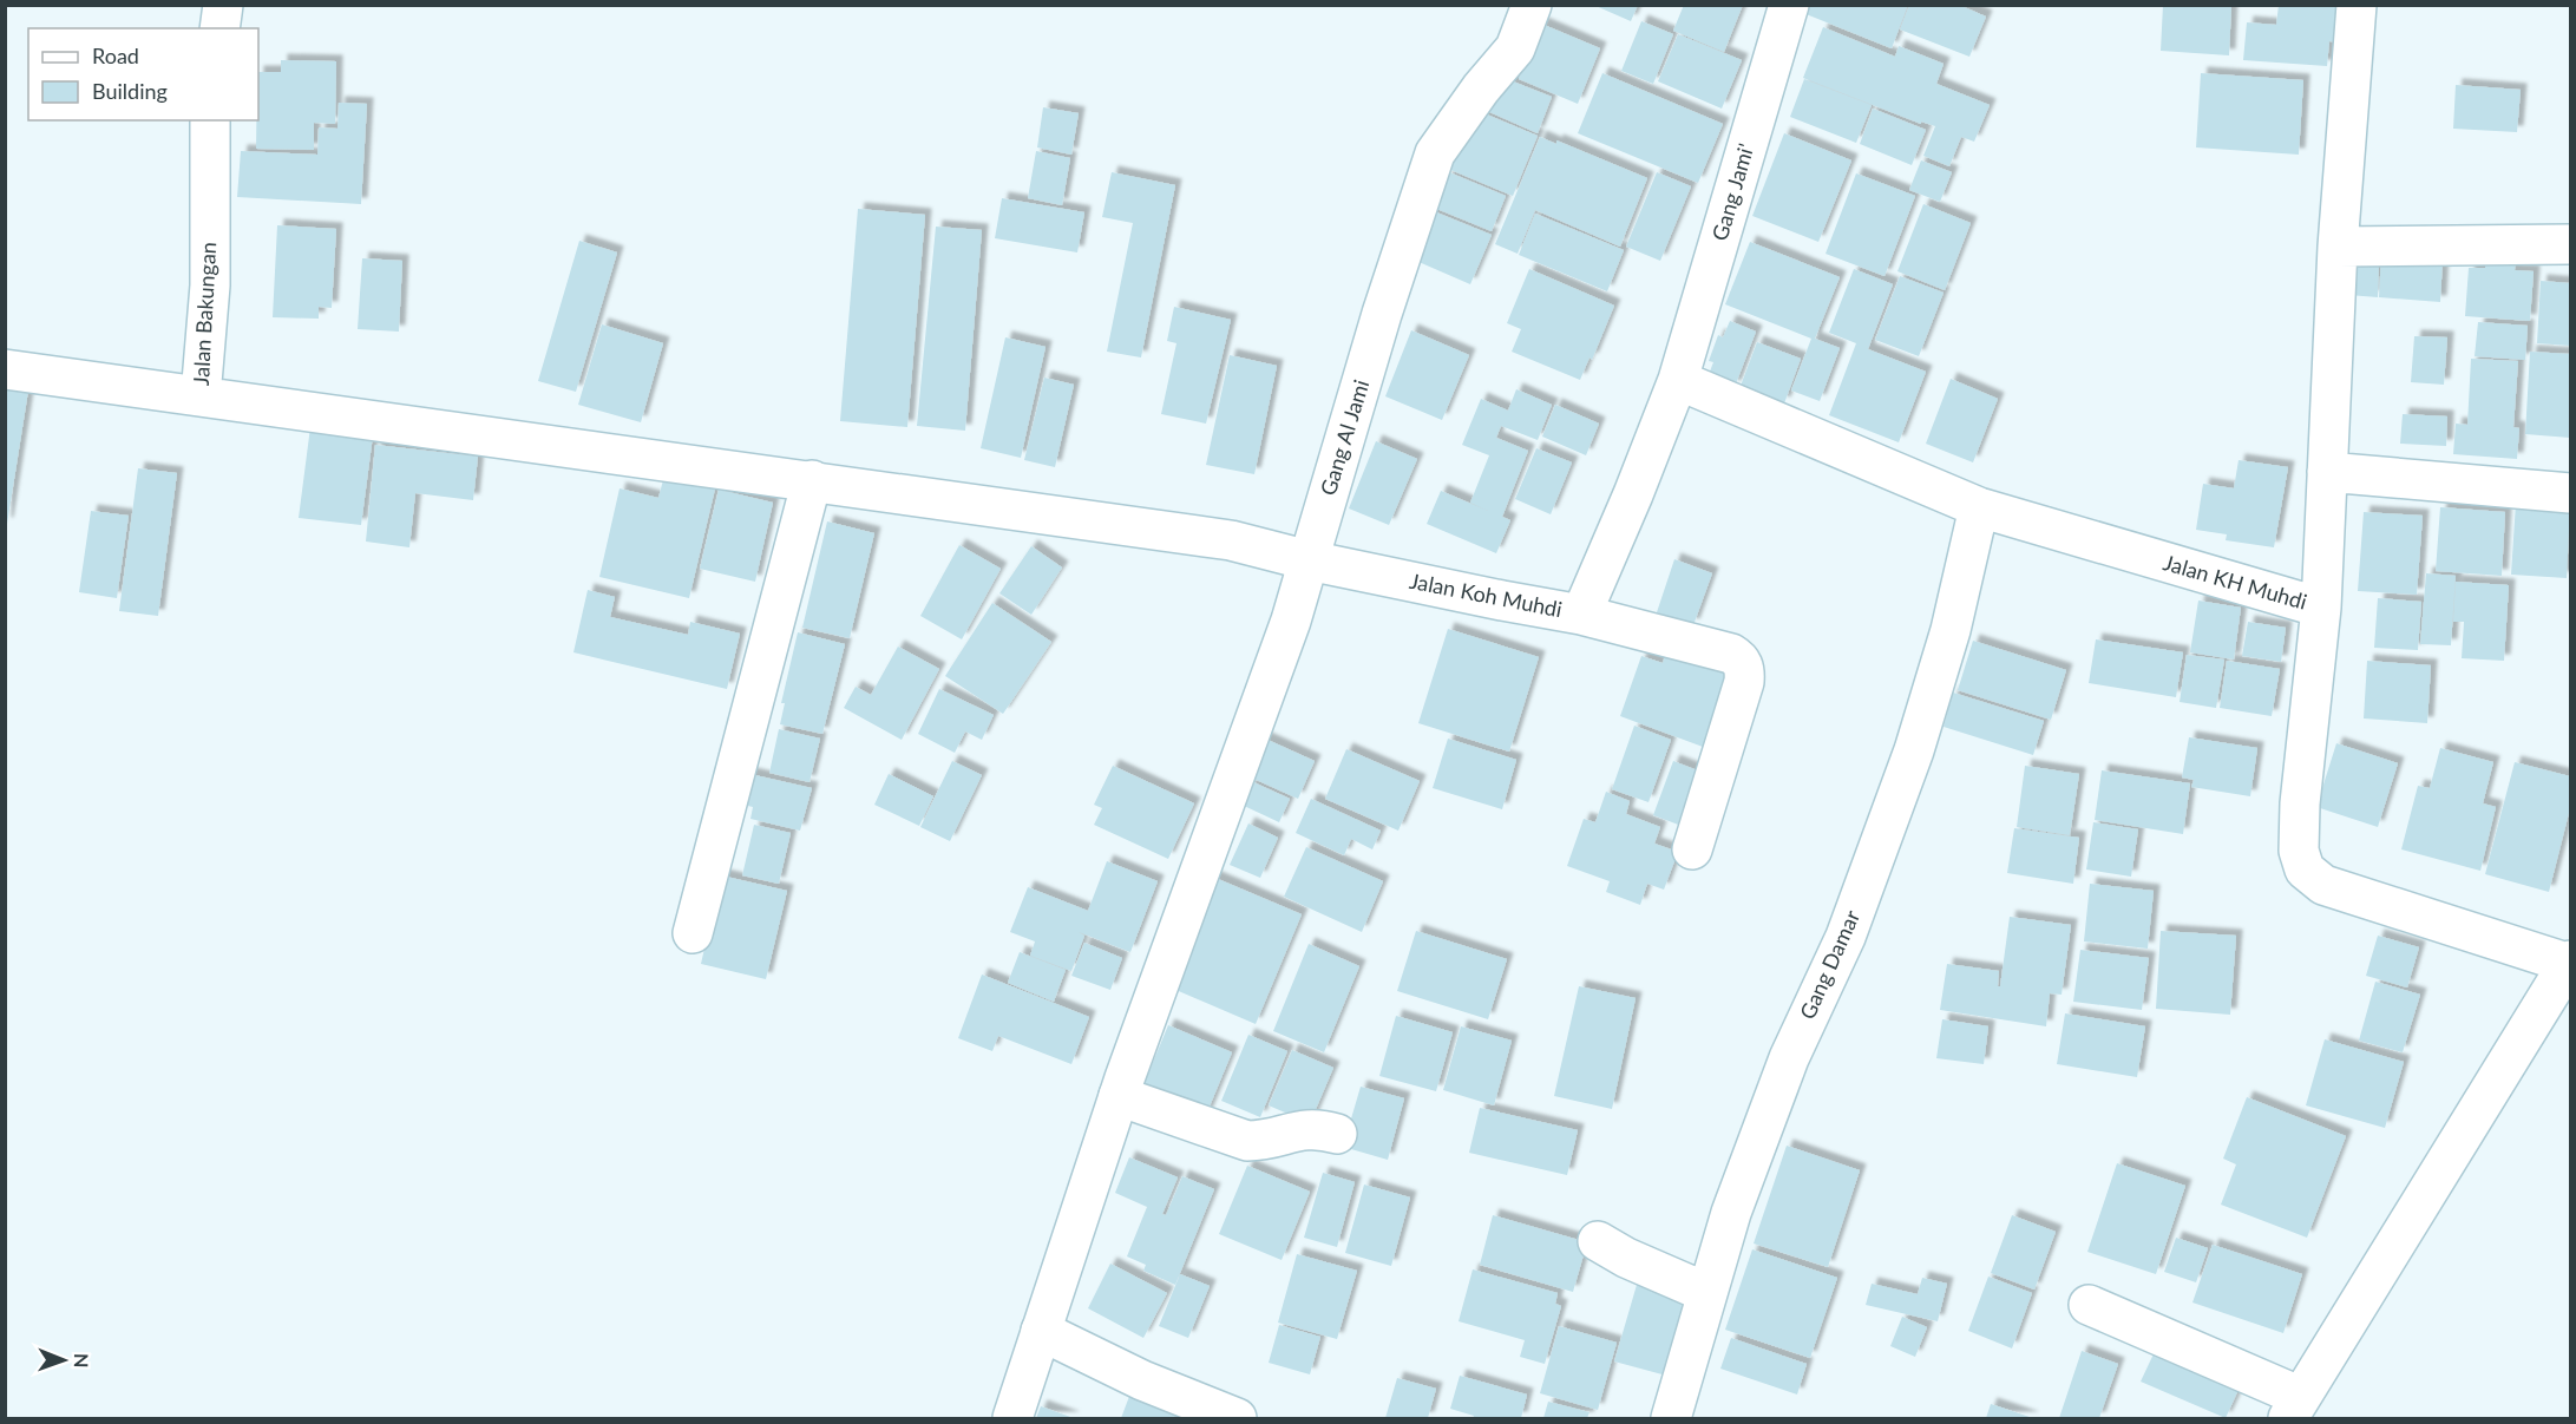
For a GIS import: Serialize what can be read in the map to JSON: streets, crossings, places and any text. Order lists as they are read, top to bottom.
{
  "streets": {
    "street": [
      "Gang Jami'",
      "Jalan Bakungan",
      "Gang Al Jami",
      "Jalan KH Muhdi",
      "Jalan Koh Muhdi",
      "Gang Damar"
    ]
  },
  "crossings": [
    ["Gang Jami'", "Jalan KH Muhdi"],
    ["Gang Jami'", "Jalan Koh Muhdi"],
    ["Jalan Bakungan", "Jalan Koh Muhdi"],
    ["Gang Al Jami", "Jalan Koh Muhdi"],
    ["Jalan KH Muhdi", "Jalan Koh Muhdi"],
    ["Jalan KH Muhdi", "Gang Damar"]
  ],
  "legend": ["Road", "Building"],
  "north": "right"
}
